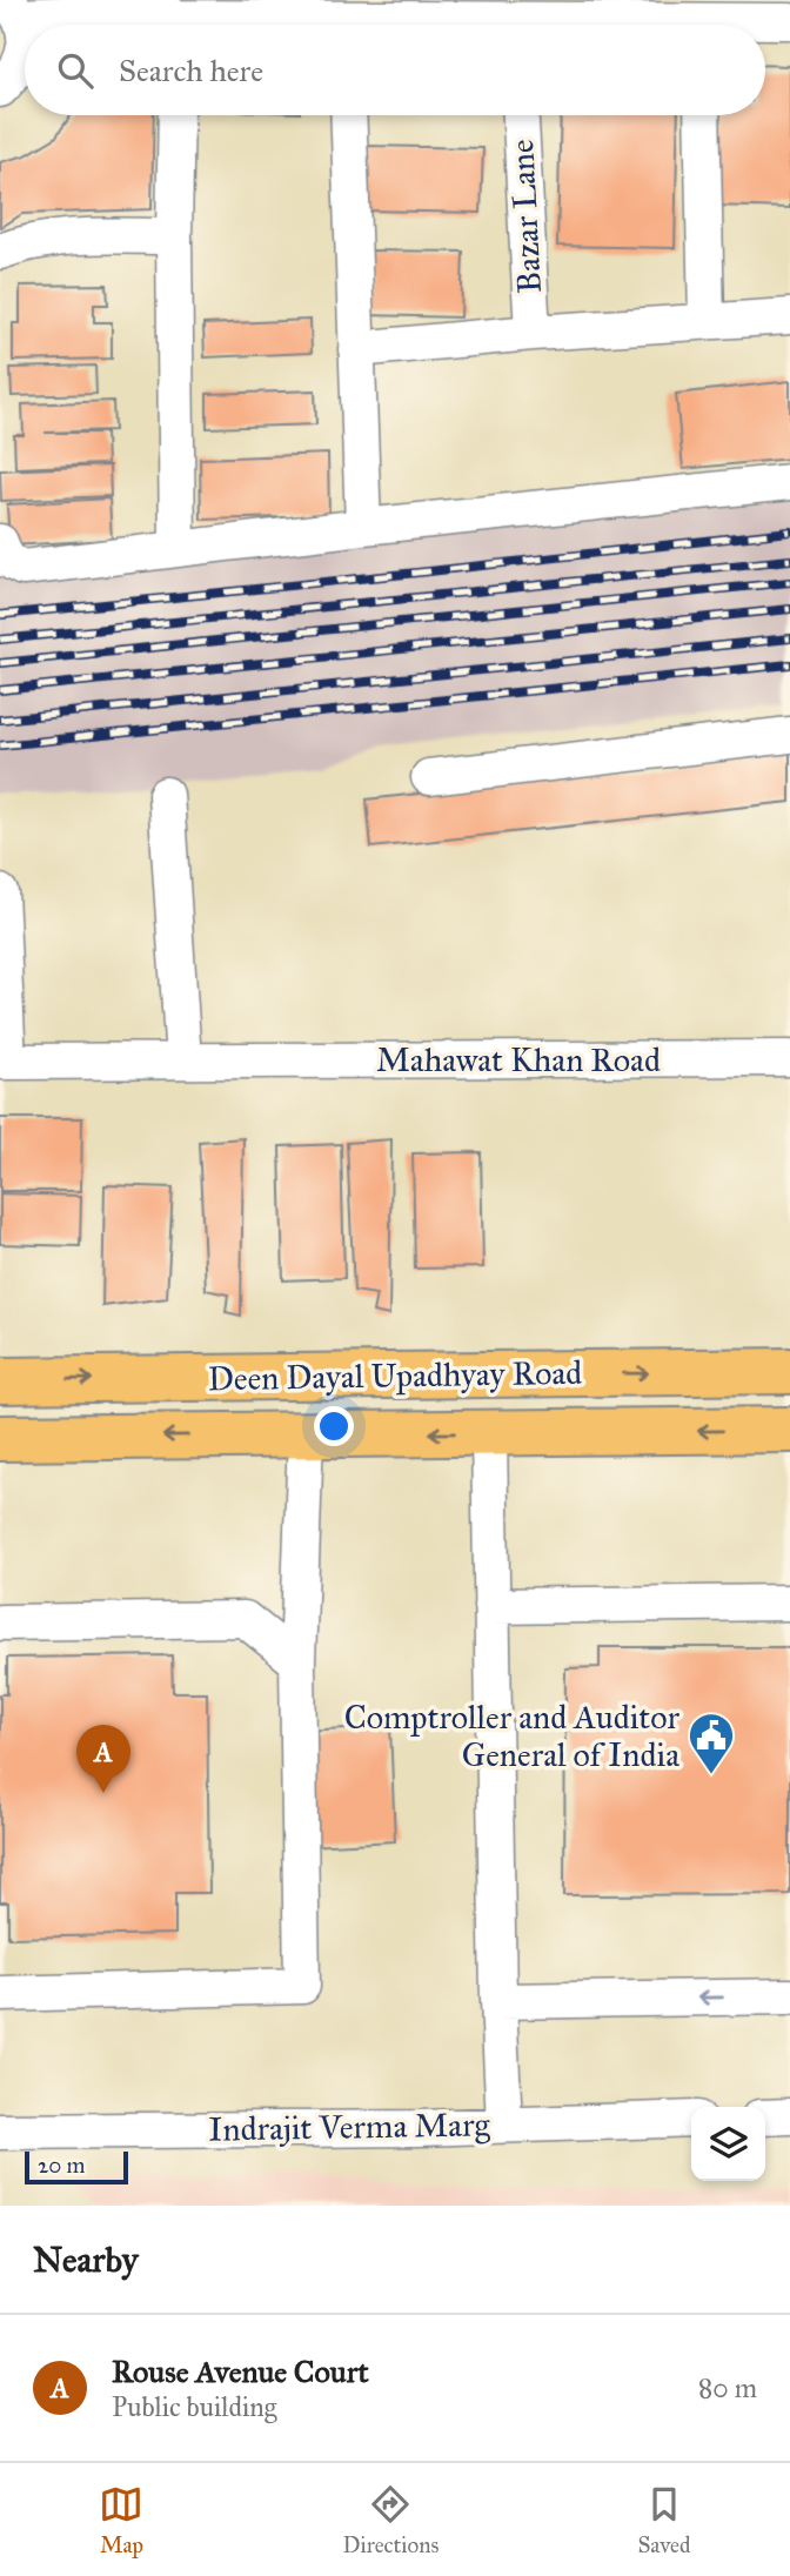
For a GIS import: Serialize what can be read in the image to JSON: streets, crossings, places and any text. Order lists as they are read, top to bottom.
{
  "streets": {
    "main road": ["Deen Dayal Upadhyay Road"],
    "street": ["Bazar Lane", "Mahawat Khan Road", "Indrajit Verma Marg"]
  },
  "places": {
    "public building": ["Comptroller and Auditor General of India"]
  },
  "scale_bar": "20 m",
  "page": {
    "search": "Search here",
    "pins": "A",
    "scale": "20 m",
    "heading": "Nearby",
    "list": [
      {
        "mark": "A",
        "name": "Rouse Avenue Court",
        "note": "Public building",
        "value": "80 m"
      }
    ],
    "nav": ["Map", "Directions", "Saved"]
  }
}
